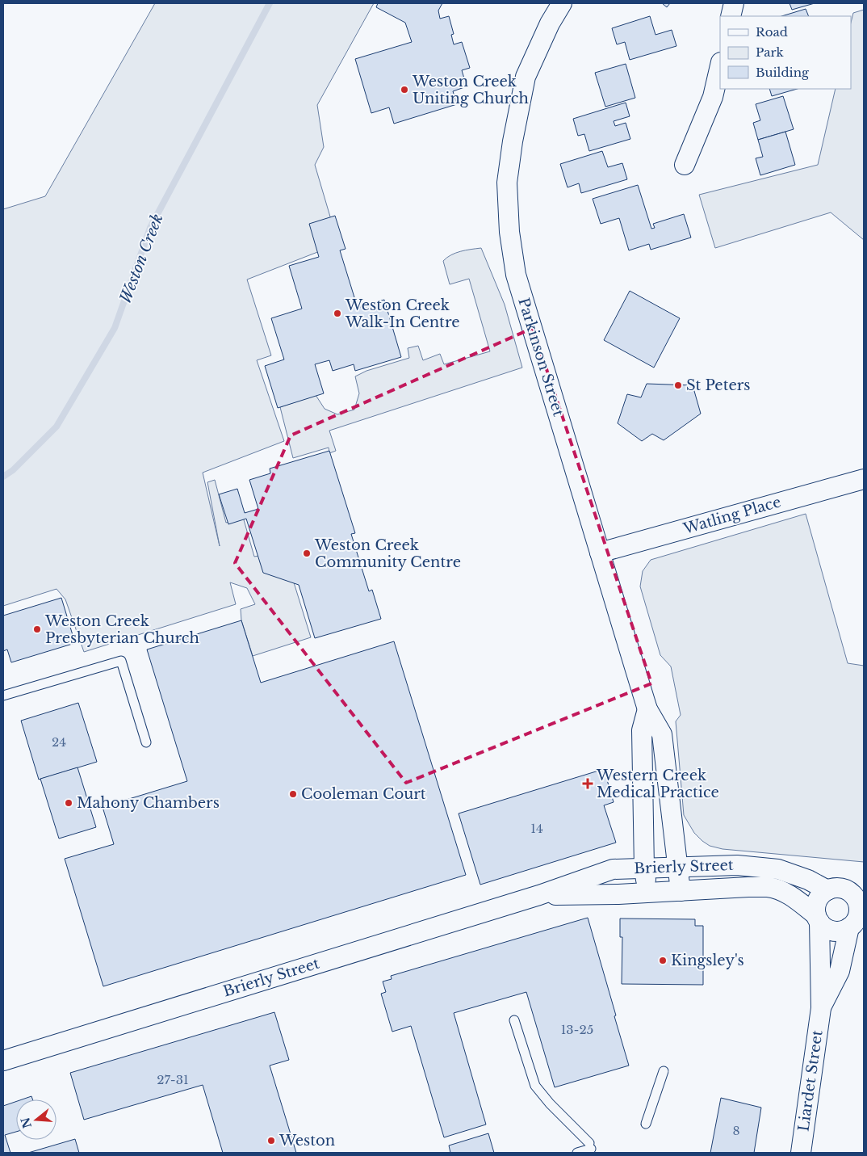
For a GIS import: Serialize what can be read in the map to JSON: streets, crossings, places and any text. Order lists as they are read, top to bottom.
{
  "streets": {
    "street": [
      "Parkinson Street",
      "Watling Place",
      "Brierly Street",
      "Liardet Street"
    ]
  },
  "crossings": [
    ["Parkinson Street", "Watling Place"],
    ["Parkinson Street", "Brierly Street"],
    ["Brierly Street", "Liardet Street"]
  ],
  "water": ["Weston Creek"],
  "places": {
    "other": [
      "Weston Creek Uniting Church",
      "Weston Creek Walk-In Centre",
      "St Peters",
      "Weston Creek Community Centre",
      "Weston Creek Presbyterian Church",
      "Cooleman Court",
      "Mahony Chambers",
      "Kingsley's",
      "Weston"
    ],
    "health": ["Western Creek Medical Practice"]
  },
  "house_numbers": [
    "24",
    "14",
    "13-25",
    "27-31",
    "8"
  ],
  "legend": ["Road", "Park", "Building"],
  "north": "left"
}
